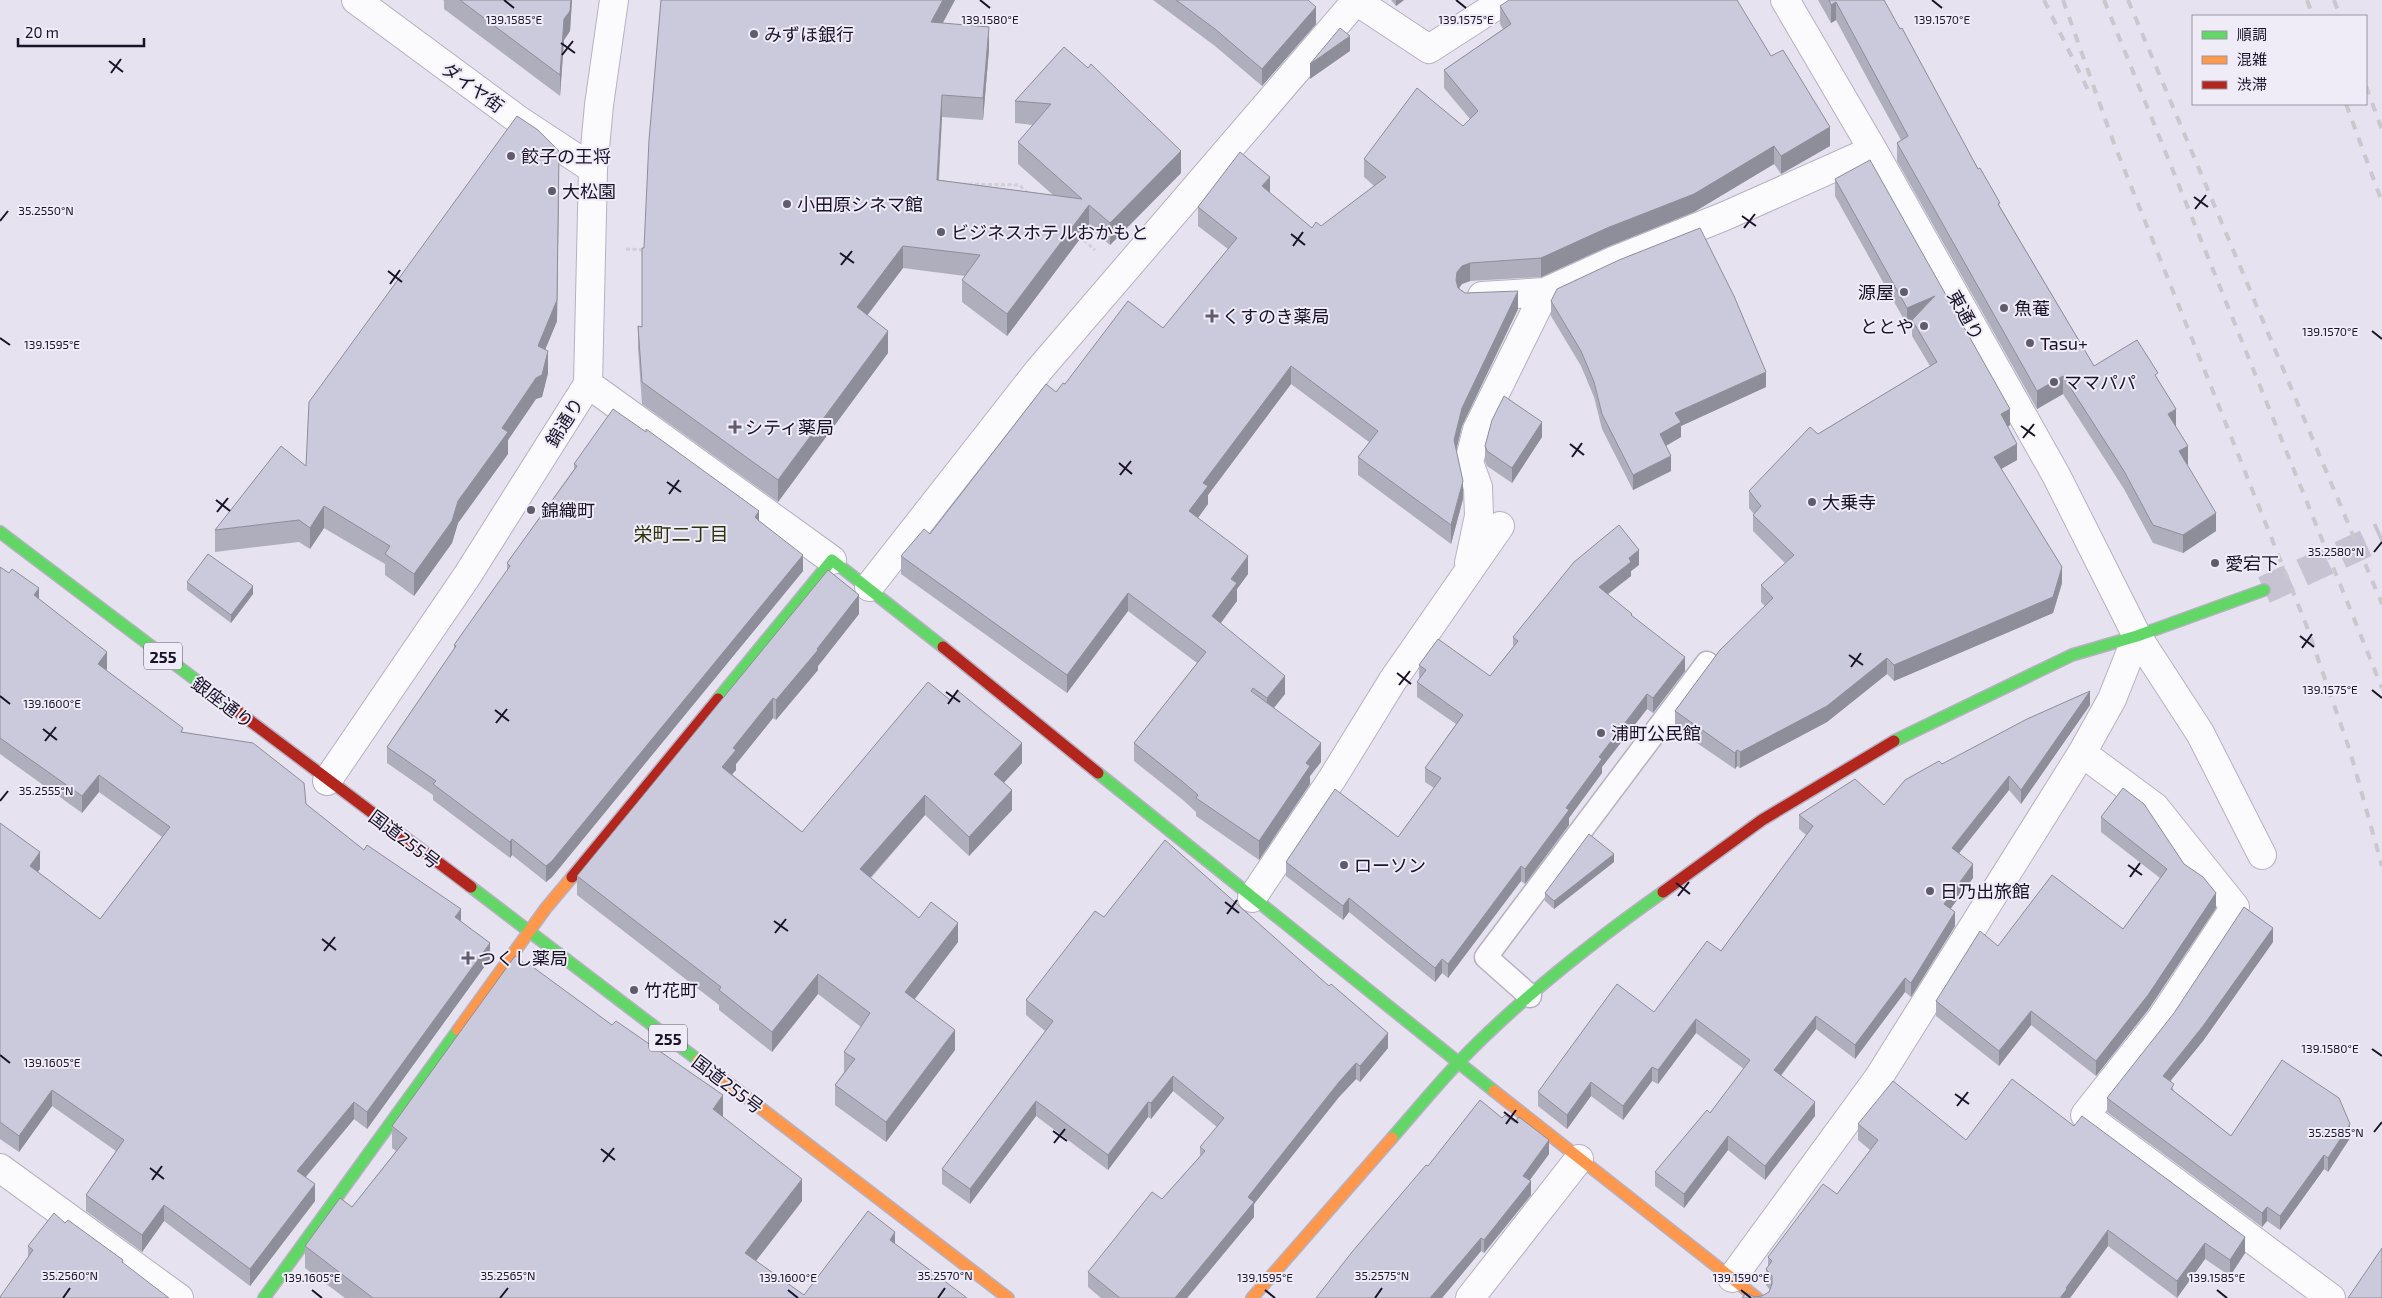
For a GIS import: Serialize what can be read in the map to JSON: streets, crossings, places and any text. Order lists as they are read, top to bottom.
{
  "streets": {
    "main road": ["255", "銀座通り", "国道255号"],
    "street": ["ダイヤ街", "東通り", "錦通り"]
  },
  "crossings": [
    ["ダイヤ街", "錦通り"],
    ["錦通り", "銀座通り"],
    ["錦通り", "国道255号"],
    ["銀座通り", "国道255号"]
  ],
  "districts": ["栄町二丁目"],
  "places": {
    "other": [
      "みずほ銀行",
      "餃子の王将",
      "大松園",
      "小田原シネマ館",
      "ビジネスホテルおかもと",
      "源屋",
      "魚菴",
      "ととや",
      "Tasu+",
      "ママパパ",
      "大乗寺",
      "錦織町",
      "愛宕下",
      "浦町公民館",
      "ローソン",
      "日乃出旅館",
      "竹花町"
    ],
    "health": ["くすのき薬局", "シティ薬局", "つくし薬局"]
  },
  "legend": ["順調", "混雑", "渋滞"],
  "scale_bar": "20 m",
  "coordinates": [
    "139.1580°E",
    "139.1575°E",
    "139.1585°E",
    "139.1570°E",
    "35.2550°N",
    "139.1595°E",
    "35.2580°N",
    "139.1600°E",
    "35.2555°N",
    "139.1605°E",
    "35.2585°N",
    "35.2560°N",
    "35.2565°N",
    "35.2570°N",
    "35.2575°N",
    "139.1590°E"
  ]
}
